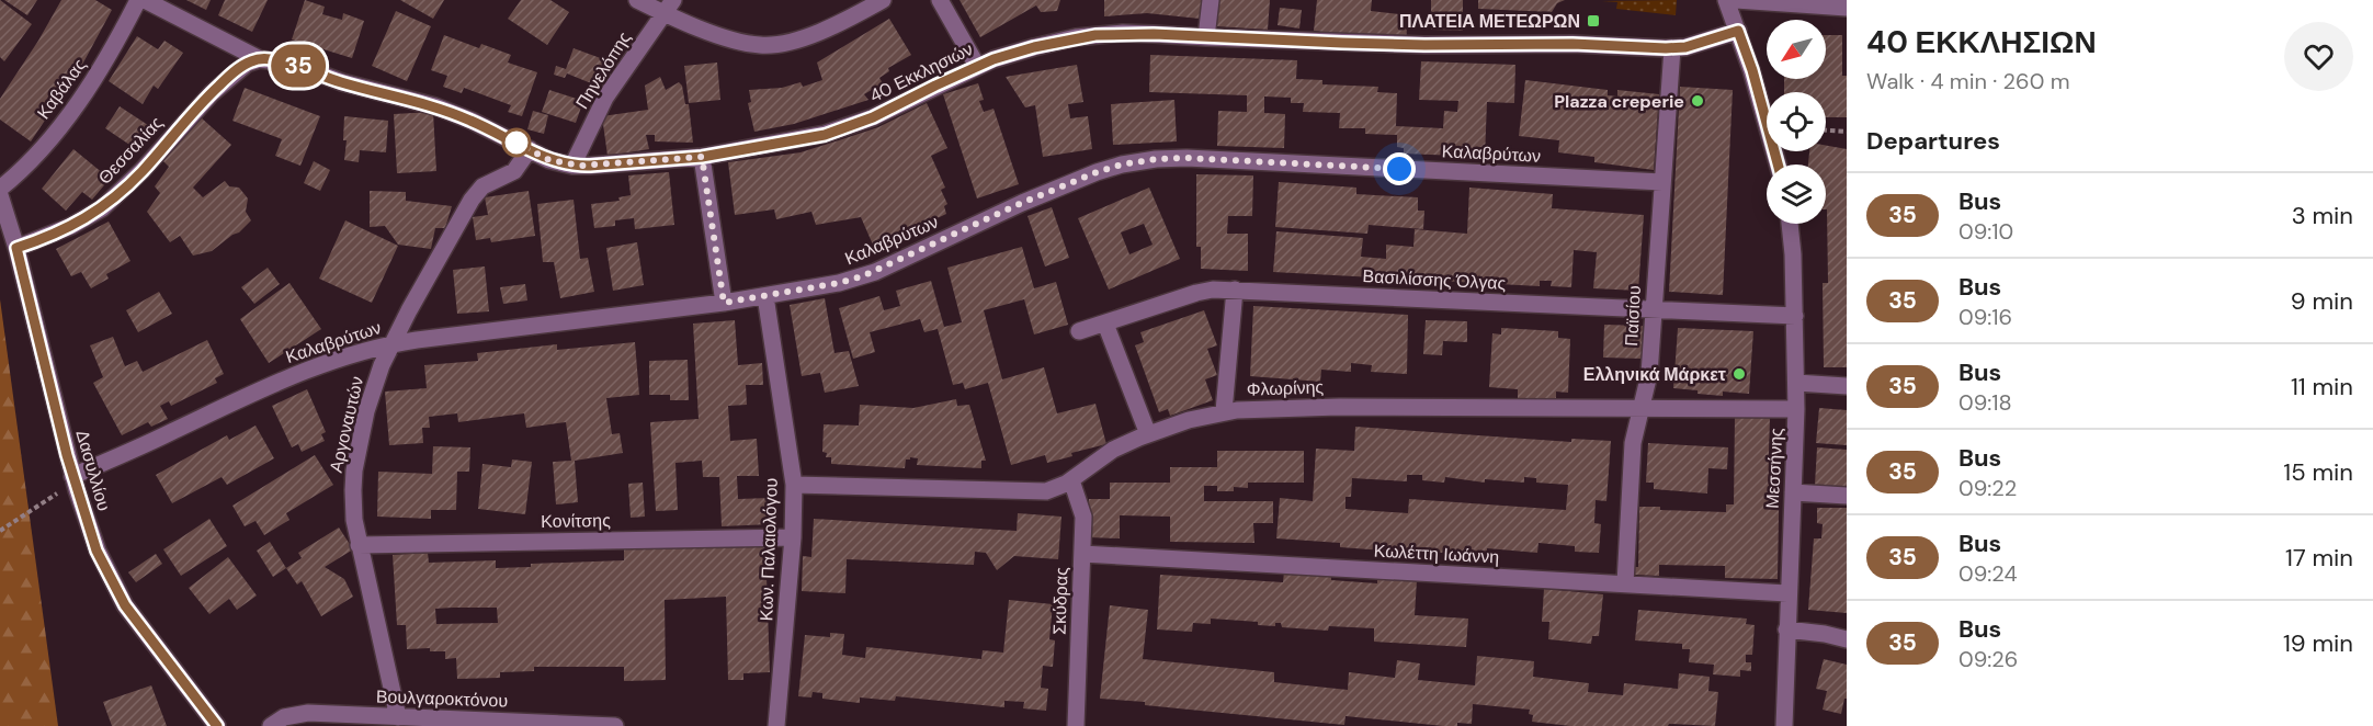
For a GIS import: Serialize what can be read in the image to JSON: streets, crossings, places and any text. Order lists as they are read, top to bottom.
{
  "streets": {
    "street": [
      "Πηνελόπης",
      "40 Εκκλησιών",
      "Καβάλας",
      "Θεσσαλίας",
      "Καλαβρύτων",
      "Βασιλίσσης Όλγας",
      "Παϊσίου",
      "Φλωρίνης",
      "Αργοναυτών",
      "Μεσσήνης",
      "Δασυλλίου",
      "Κονίτσης",
      "Κων. Παλαιολόγου",
      "Κωλέττη Ιωάννη",
      "Σκύδρας",
      "Βουλγαροκτόνου"
    ]
  },
  "crossings": [
    ["Πηνελόπης", "40 Εκκλησιών"],
    ["40 Εκκλησιών", "Θεσσαλίας"],
    ["40 Εκκλησιών", "Παϊσίου"],
    ["40 Εκκλησιών", "Αργοναυτών"],
    ["Θεσσαλίας", "Δασυλλίου"],
    ["Καλαβρύτων", "Παϊσίου"],
    ["Καλαβρύτων", "Αργοναυτών"],
    ["Καλαβρύτων", "Δασυλλίου"],
    ["Καλαβρύτων", "Κων. Παλαιολόγου"],
    ["Βασιλίσσης Όλγας", "Παϊσίου"],
    ["Βασιλίσσης Όλγας", "Μεσσήνης"],
    ["Παϊσίου", "Φλωρίνης"],
    ["Παϊσίου", "Κωλέττη Ιωάννη"],
    ["Φλωρίνης", "Μεσσήνης"],
    ["Φλωρίνης", "Κων. Παλαιολόγου"],
    ["Φλωρίνης", "Σκύδρας"],
    ["Αργοναυτών", "Κονίτσης"],
    ["Αργοναυτών", "Βουλγαροκτόνου"],
    ["Μεσσήνης", "Κωλέττη Ιωάννη"],
    ["Κονίτσης", "Κων. Παλαιολόγου"],
    ["Κωλέττη Ιωάννη", "Σκύδρας"]
  ],
  "places": {
    "transit": ["ΠΛΑΤΕΙΑ ΜΕΤΕΩΡΩΝ"],
    "other": ["Plazza creperie", "Ελληνικά Μάρκετ"]
  },
  "lines": ["bus line 35"],
  "north": "bottom left",
  "page": {
    "on_map": "35",
    "heading": [
      ["40 ΕΚΚΛΗΣΙΩΝ", "Walk · 4 min · 260 m"],
      "Departures"
    ],
    "list": [
      {
        "mark": "35",
        "name": "Bus",
        "note": "09:10",
        "value": "3 min"
      },
      {
        "mark": "35",
        "name": "Bus",
        "note": "09:16",
        "value": "9 min"
      },
      {
        "mark": "35",
        "name": "Bus",
        "note": "09:18",
        "value": "11 min"
      },
      {
        "mark": "35",
        "name": "Bus",
        "note": "09:22",
        "value": "15 min"
      },
      {
        "mark": "35",
        "name": "Bus",
        "note": "09:24",
        "value": "17 min"
      },
      {
        "mark": "35",
        "name": "Bus",
        "note": "09:26",
        "value": "19 min"
      }
    ]
  }
}
